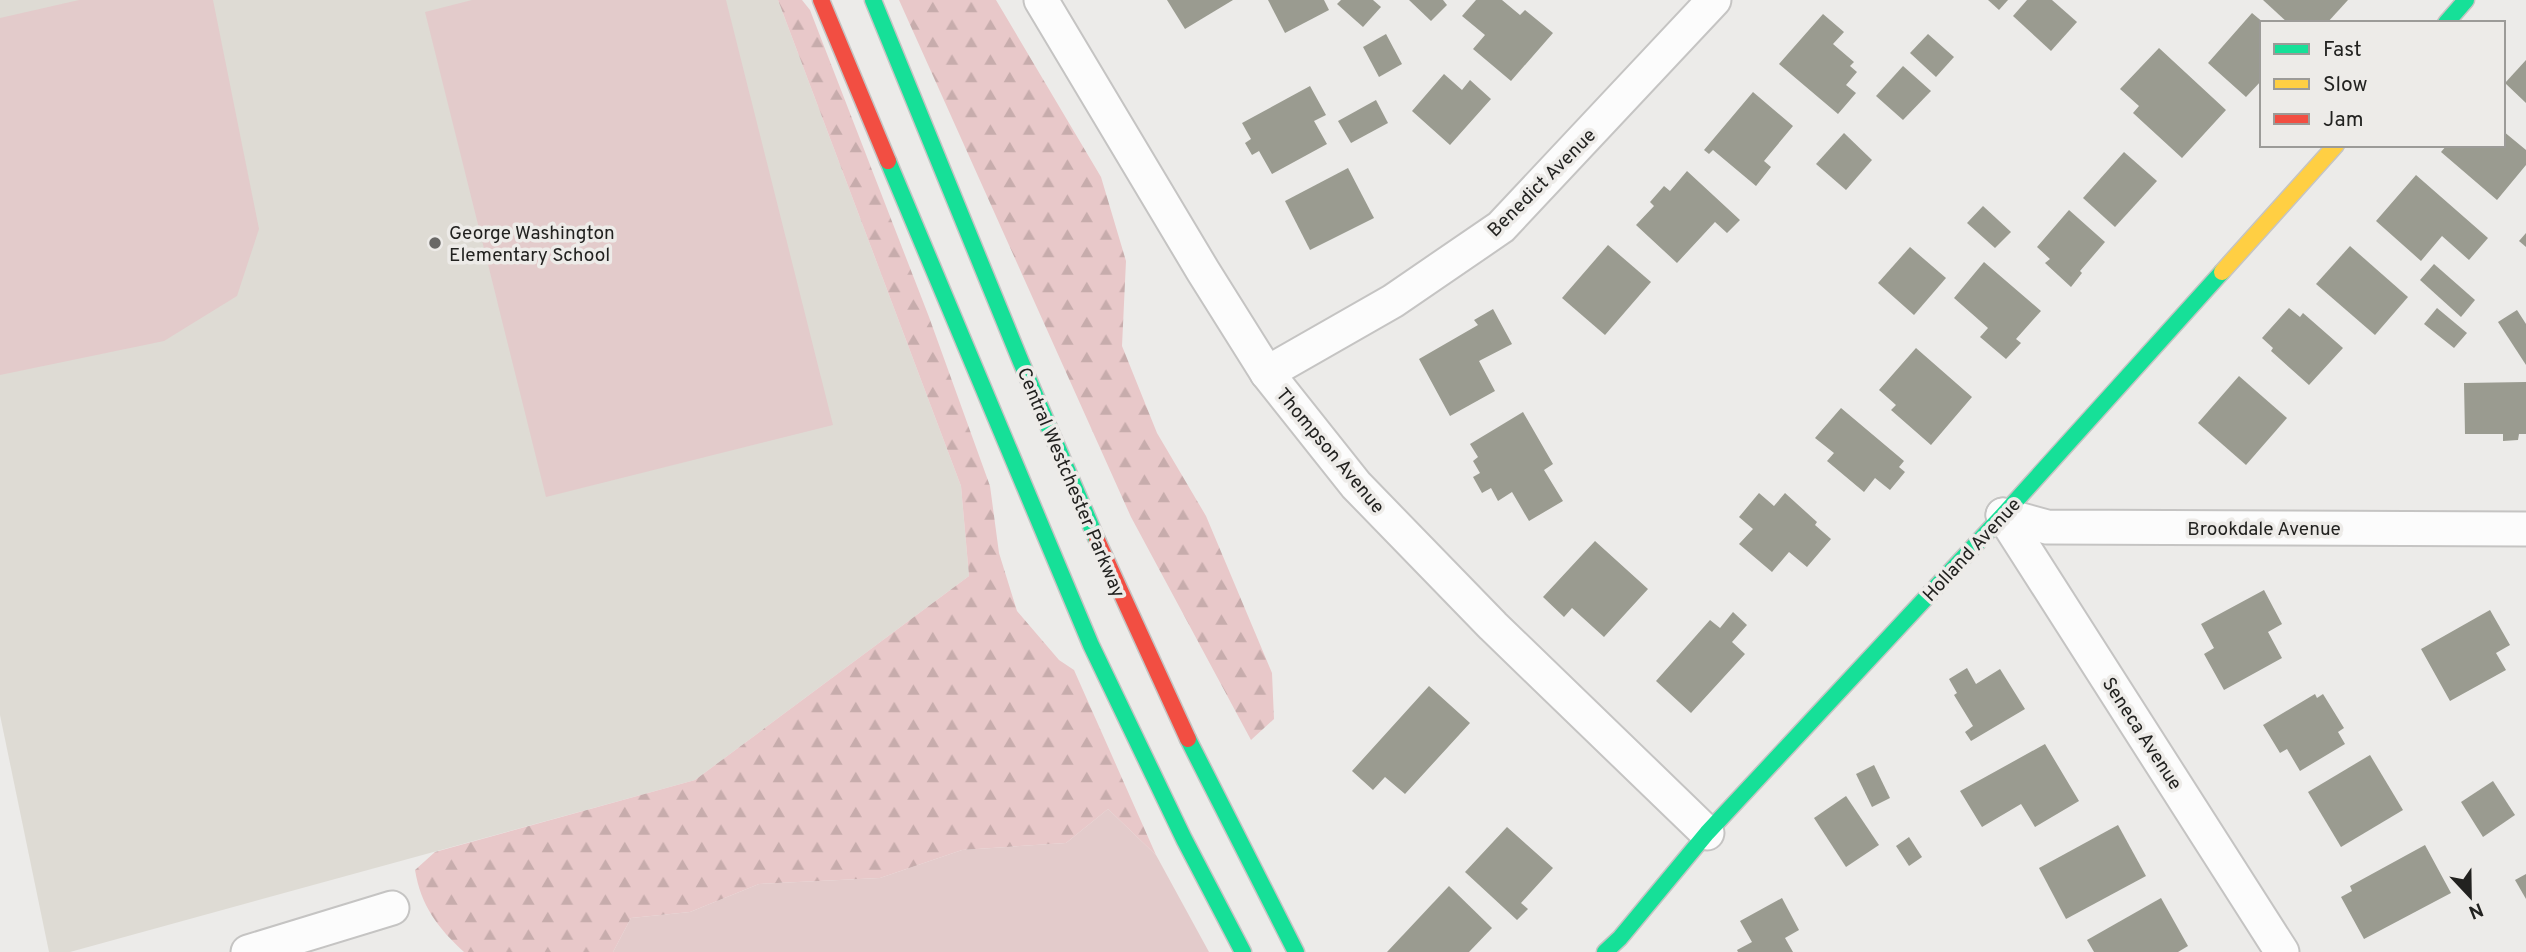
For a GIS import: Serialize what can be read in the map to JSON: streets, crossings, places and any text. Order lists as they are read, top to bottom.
{
  "streets": {
    "main road": ["Central Westchester Parkway", "Holland Avenue"],
    "street": [
      "Benedict Avenue",
      "Thompson Avenue",
      "Brookdale Avenue",
      "Seneca Avenue"
    ]
  },
  "crossings": [
    ["Benedict Avenue", "Thompson Avenue"],
    ["Thompson Avenue", "Holland Avenue"],
    ["Brookdale Avenue", "Holland Avenue"],
    ["Brookdale Avenue", "Seneca Avenue"],
    ["Holland Avenue", "Seneca Avenue"]
  ],
  "places": ["George Washington Elementary School"],
  "legend": ["Fast", "Slow", "Jam"],
  "north": "bottom"
}
